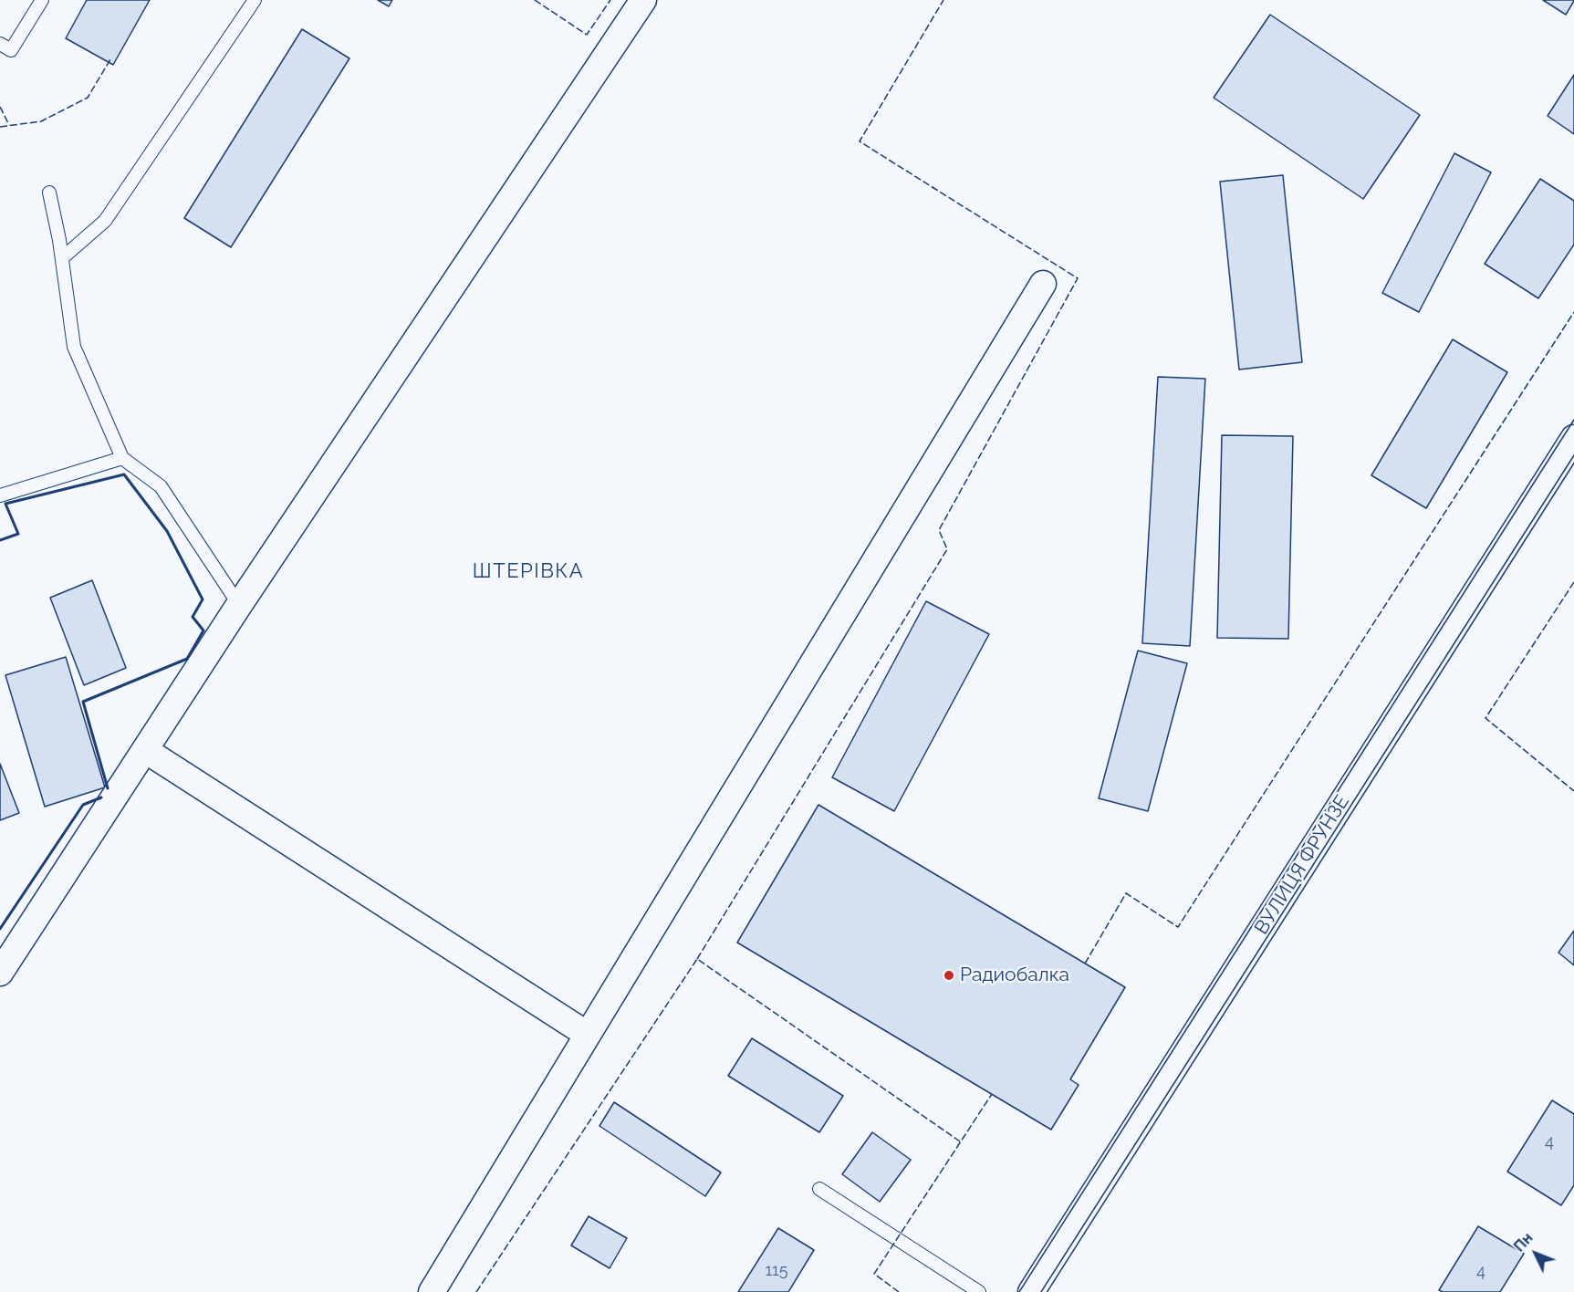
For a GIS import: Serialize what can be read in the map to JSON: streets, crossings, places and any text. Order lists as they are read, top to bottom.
{
  "streets": {
    "street": ["ВУЛИЦЯ ФРУНЗЕ"]
  },
  "districts": ["ШТЕРІВКА"],
  "places": ["Радиобалка"],
  "house_numbers": ["4", "115", "4"],
  "north": "top left"
}
